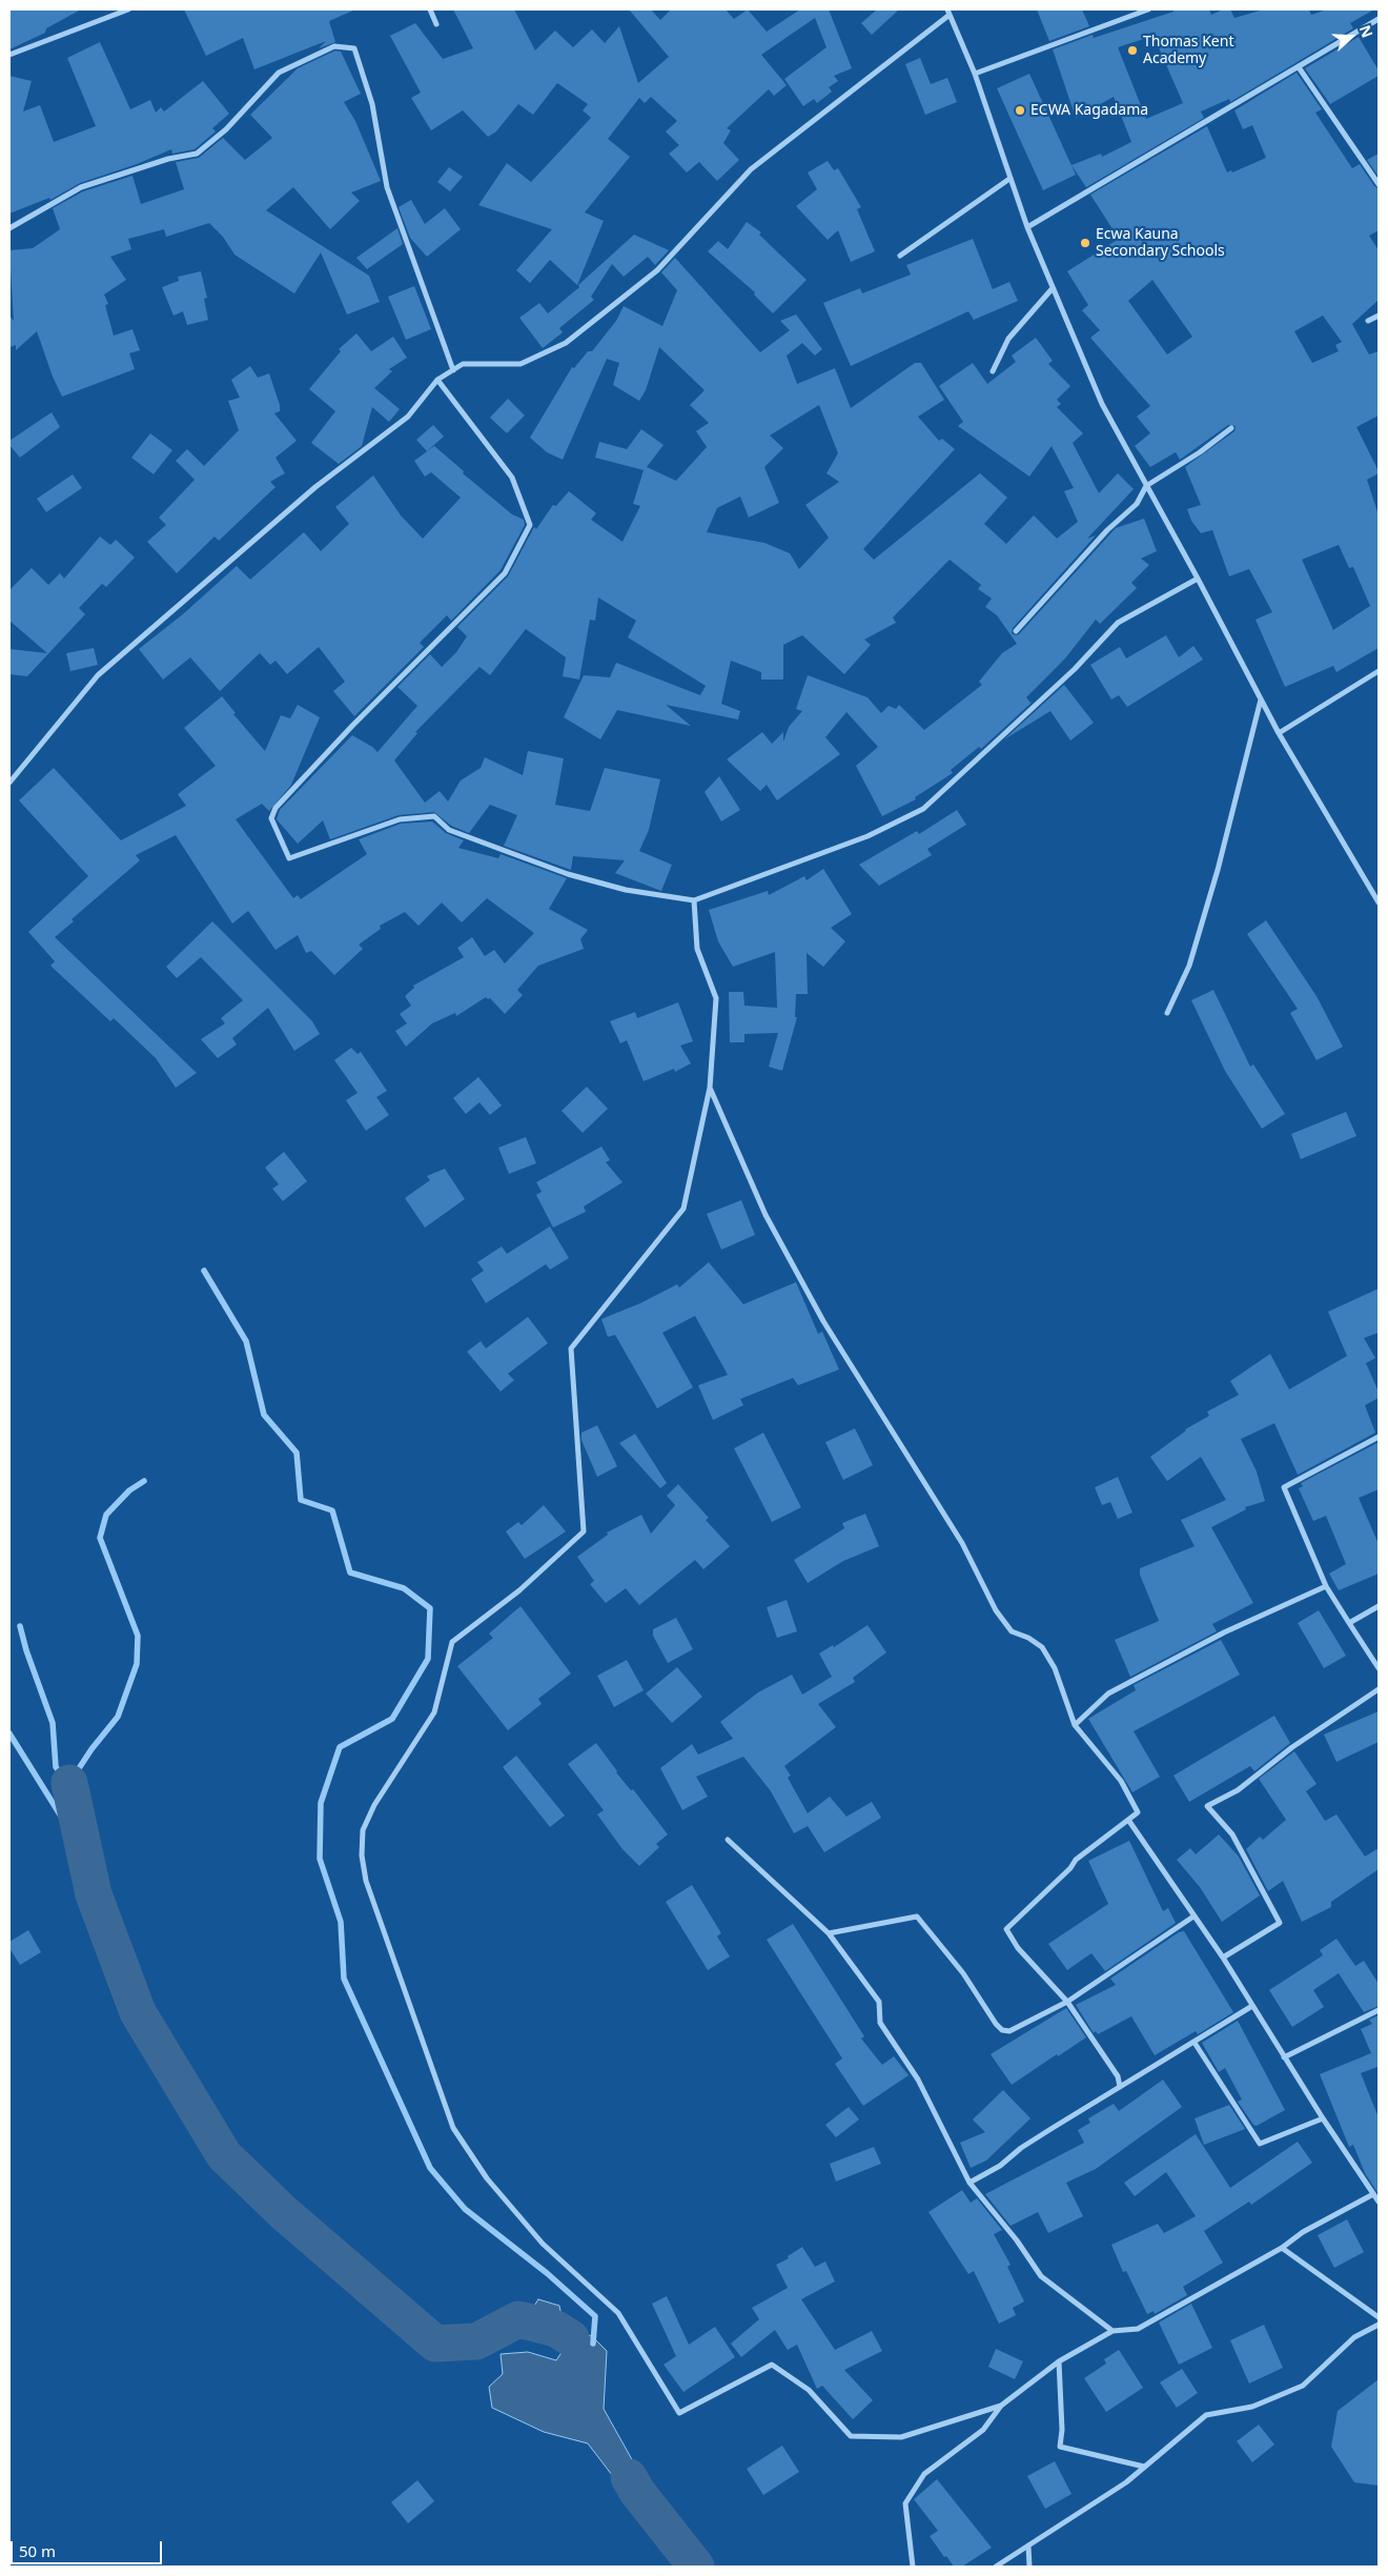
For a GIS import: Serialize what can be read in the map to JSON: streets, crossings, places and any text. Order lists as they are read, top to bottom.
{
  "places": ["Thomas Kent Academy", "ECWA Kagadama", "Ecwa Kauna Secondary Schools"],
  "scale_bar": "50 m",
  "north": "right"
}
